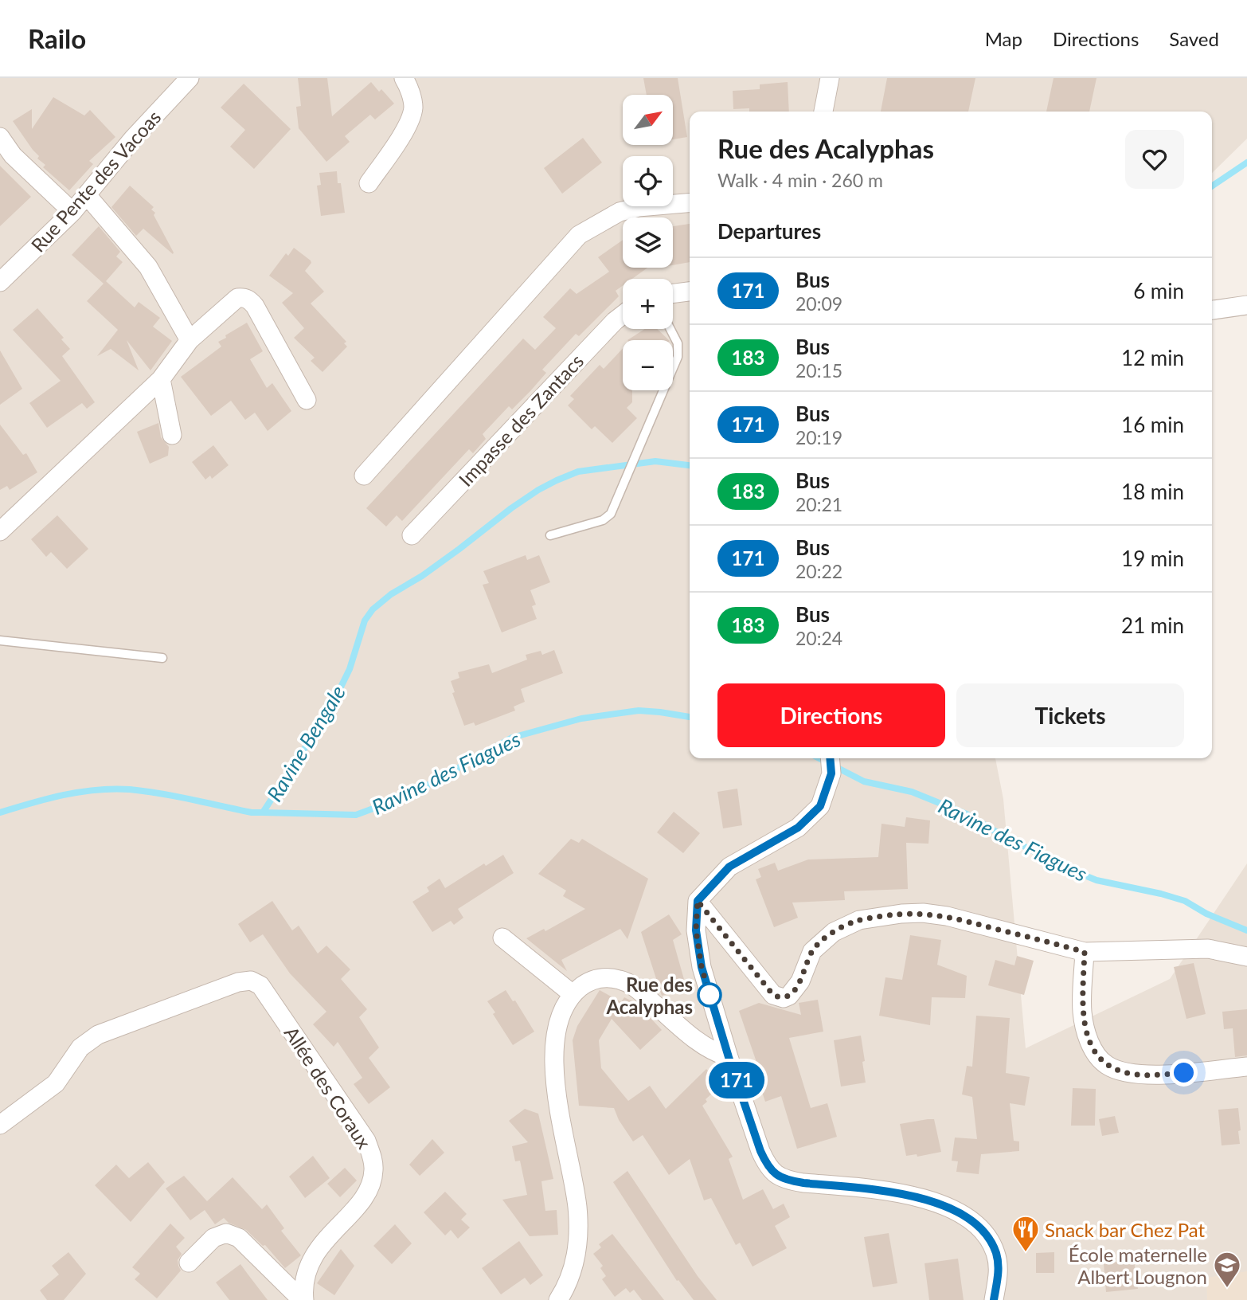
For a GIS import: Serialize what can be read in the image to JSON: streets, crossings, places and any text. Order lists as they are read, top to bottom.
{
  "streets": {
    "street": ["Rue Pente des Vacoas", "Impasse des Zantacs", "Allée des Coraux"]
  },
  "water": ["Ravine Bengale", "Ravine des Fiagues"],
  "places": {
    "other": ["Rue des Acalyphas"],
    "restaurant": ["Snack bar Chez Pat"],
    "school or university": ["École maternelle Albert Lougnon"]
  },
  "lines": ["bus line 171"],
  "north": "top right",
  "page": {
    "header": "Railo",
    "nav": ["Map", "Directions", "Saved"],
    "on_map": "171",
    "map_buttons": ["+", "−"],
    "heading": [
      ["Rue des Acalyphas", "Walk · 4 min · 260 m"],
      "Departures"
    ],
    "list": [
      {
        "mark": "171",
        "name": "Bus",
        "note": "20:09",
        "value": "6 min"
      },
      {
        "mark": "183",
        "name": "Bus",
        "note": "20:15",
        "value": "12 min"
      },
      {
        "mark": "171",
        "name": "Bus",
        "note": "20:19",
        "value": "16 min"
      },
      {
        "mark": "183",
        "name": "Bus",
        "note": "20:21",
        "value": "18 min"
      },
      {
        "mark": "171",
        "name": "Bus",
        "note": "20:22",
        "value": "19 min"
      },
      {
        "mark": "183",
        "name": "Bus",
        "note": "20:24",
        "value": "21 min"
      }
    ],
    "buttons": ["Directions", "Tickets"]
  }
}
